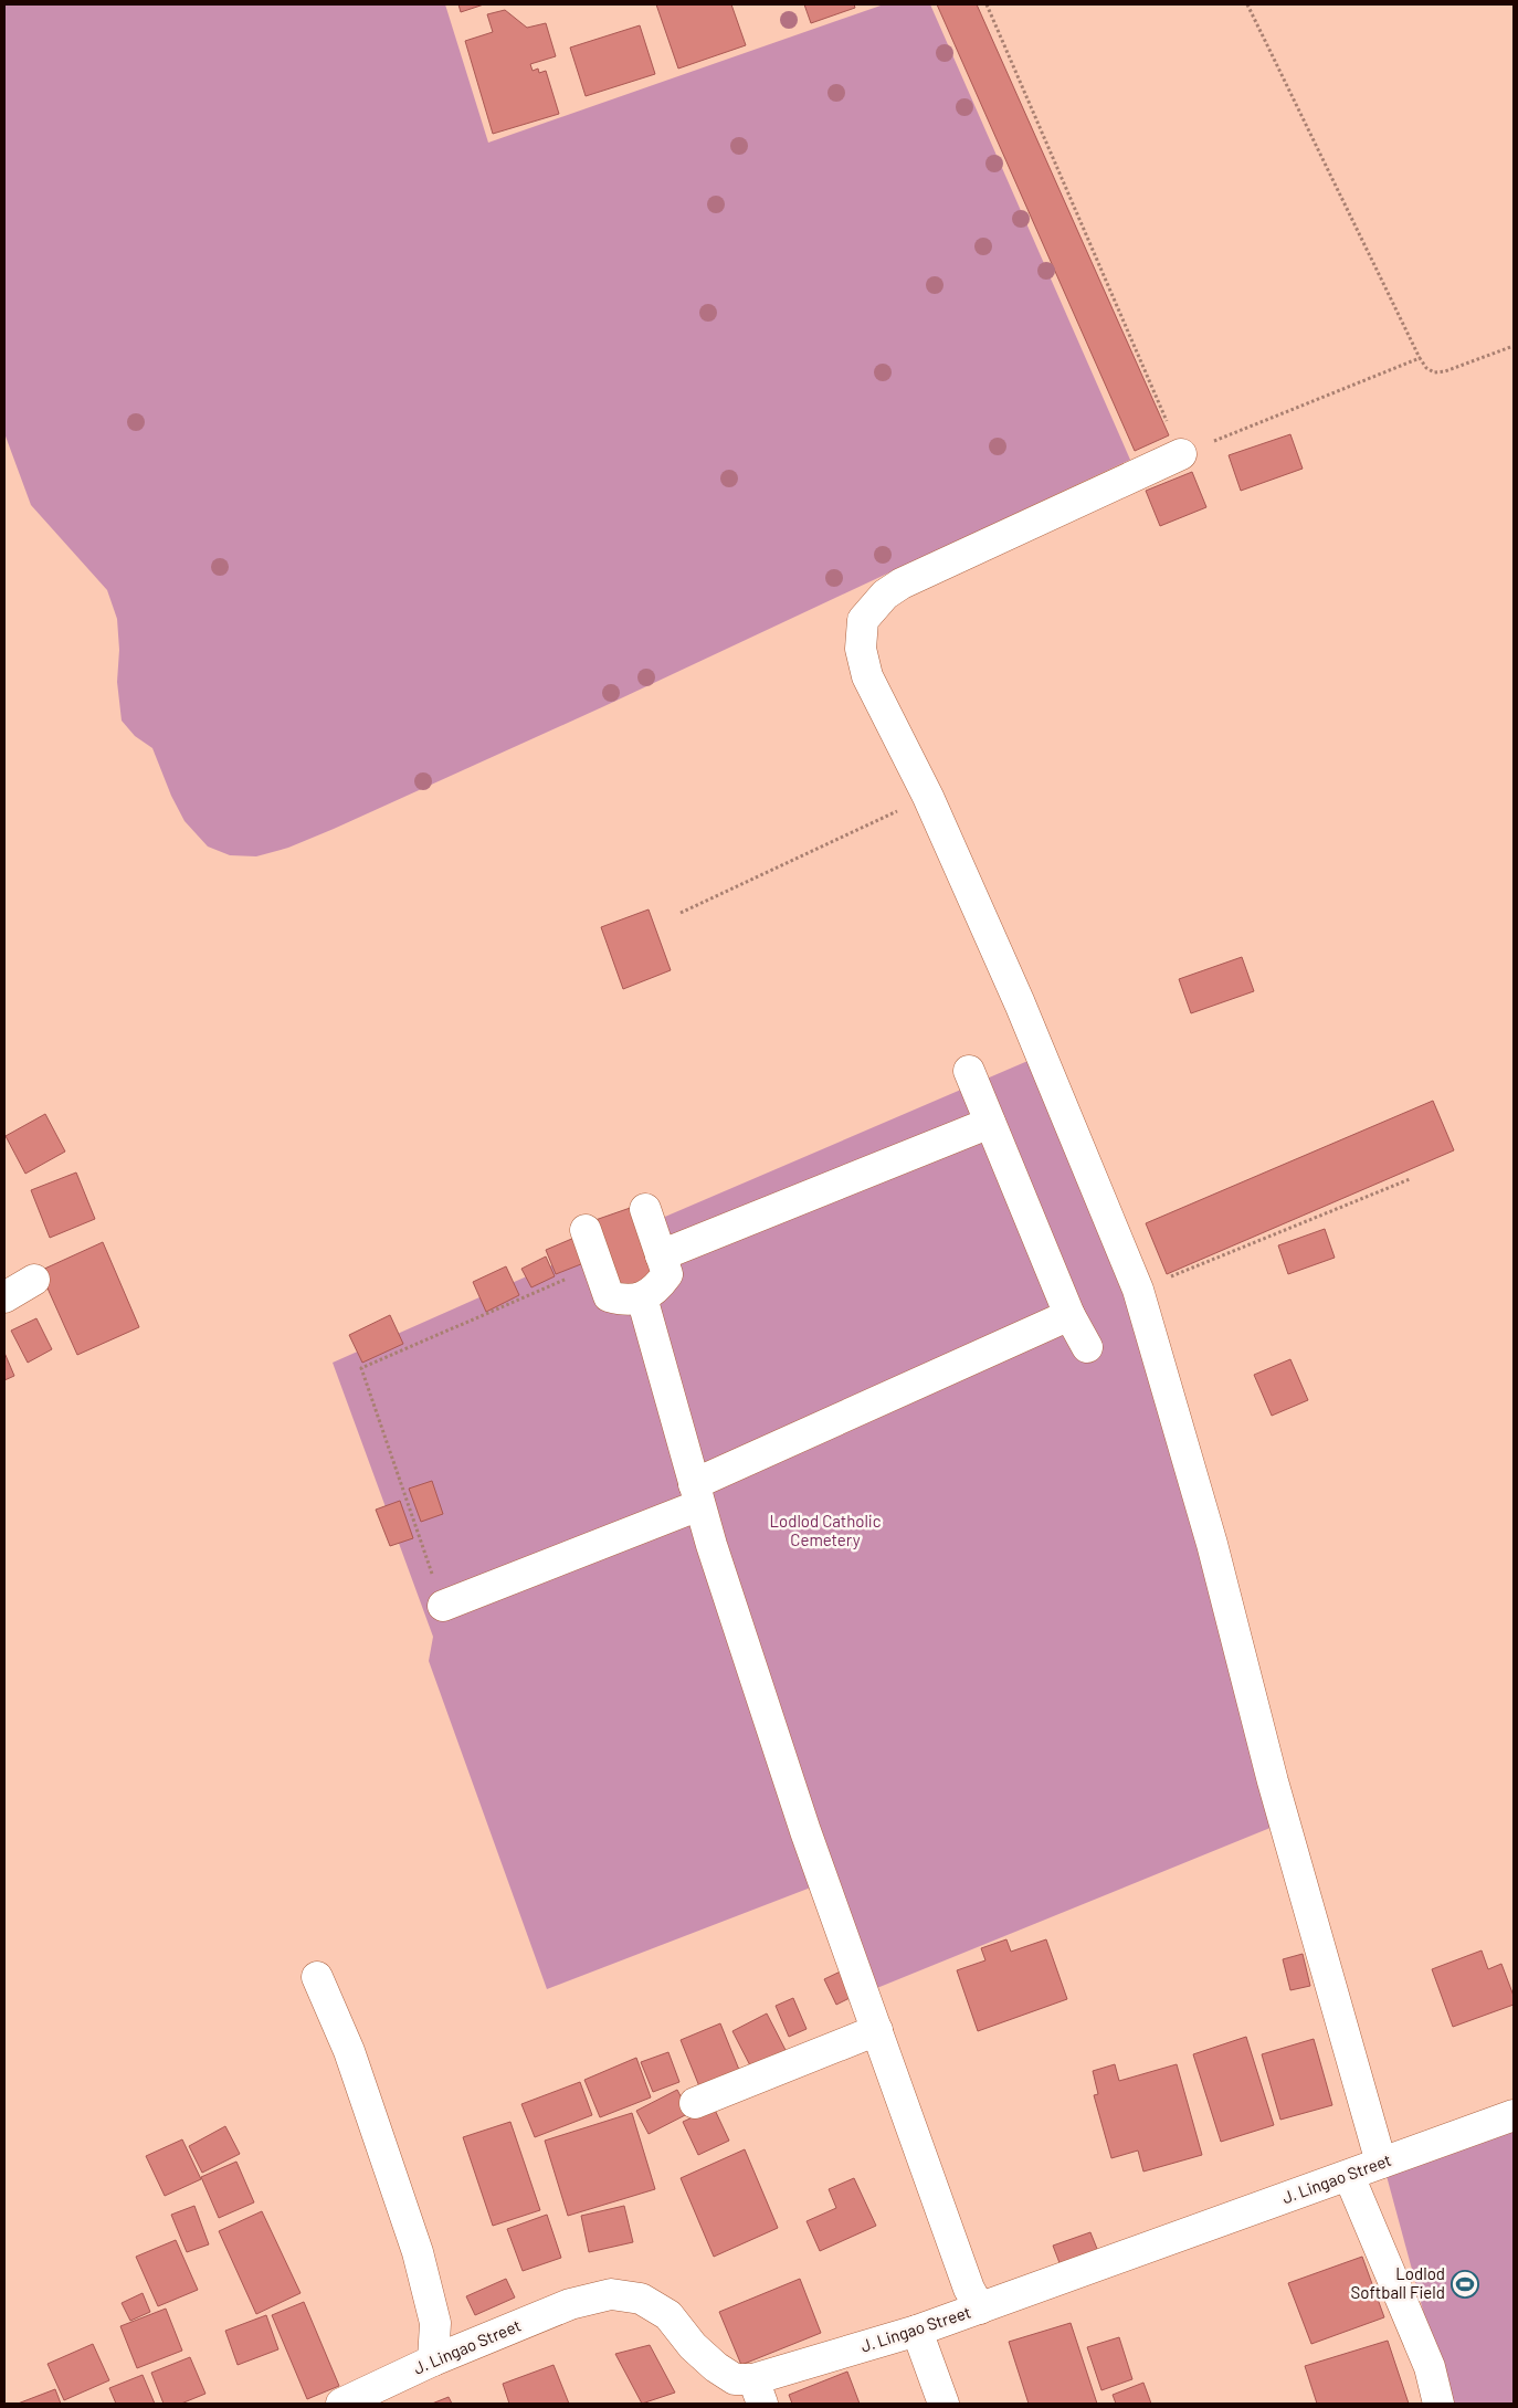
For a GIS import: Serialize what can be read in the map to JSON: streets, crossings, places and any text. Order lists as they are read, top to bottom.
{
  "streets": {
    "street": ["J. Lingao Street"]
  },
  "parks": ["Lodlod Catholic Cemetery"],
  "places": {
    "sports": ["Lodlod Softball Field"]
  }
}
